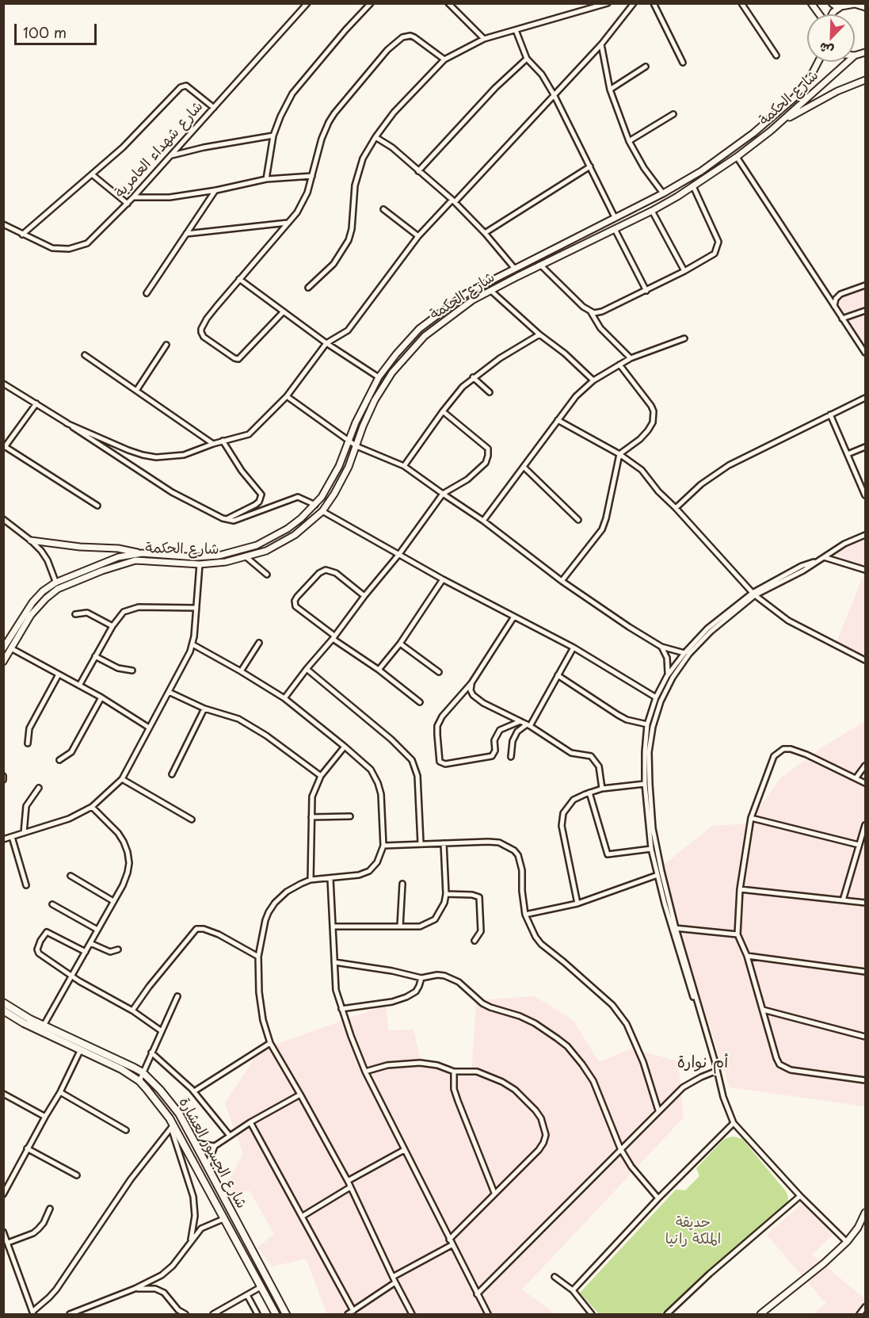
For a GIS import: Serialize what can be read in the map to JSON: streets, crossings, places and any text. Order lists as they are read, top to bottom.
{
  "streets": {
    "main road": ["شارع الجسور العشارة"],
    "street": ["شارع الحكمة", "شارع شهداء العامرية"]
  },
  "districts": ["أم نوارة"],
  "parks": ["حديقة الملكة رانيا"],
  "scale_bar": "100 m",
  "north": "bottom left"
}
